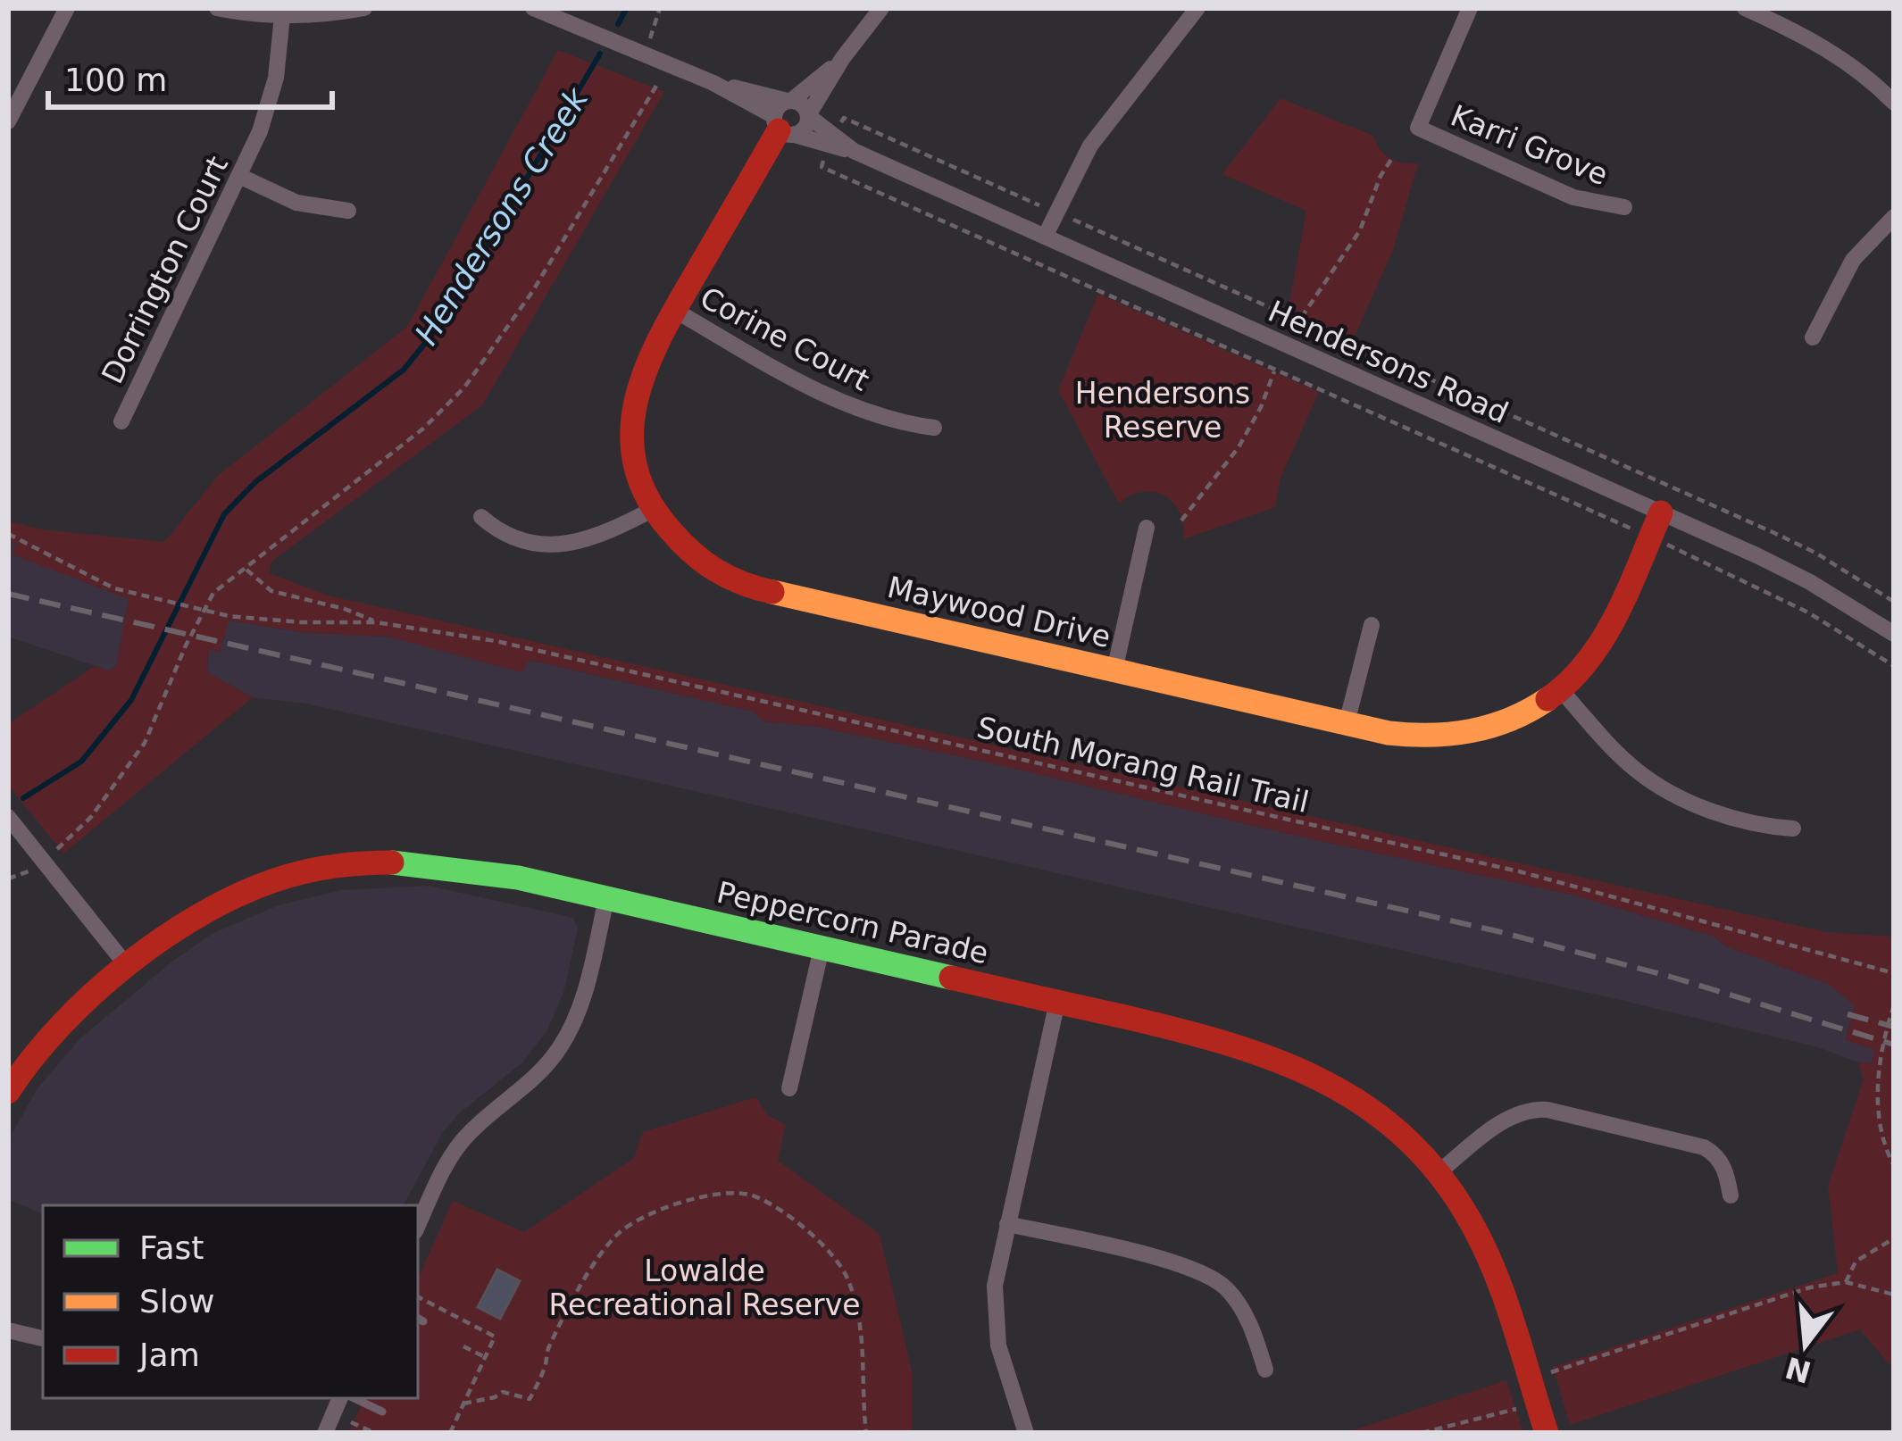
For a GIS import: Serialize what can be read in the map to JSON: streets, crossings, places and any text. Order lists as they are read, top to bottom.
{
  "streets": {
    "street": [
      "Karri Grove",
      "Dorrington Court",
      "Corine Court",
      "Hendersons Road",
      "Maywood Drive",
      "Peppercorn Parade"
    ],
    "path": ["South Morang Rail Trail"]
  },
  "crossings": [
    ["Corine Court", "Maywood Drive"],
    ["Hendersons Road", "Maywood Drive"]
  ],
  "water": ["Hendersons Creek"],
  "parks": ["Hendersons Reserve", "Lowalde Recreational Reserve"],
  "legend": ["Fast", "Slow", "Jam"],
  "scale_bar": "100 m",
  "north": "bottom"
}
